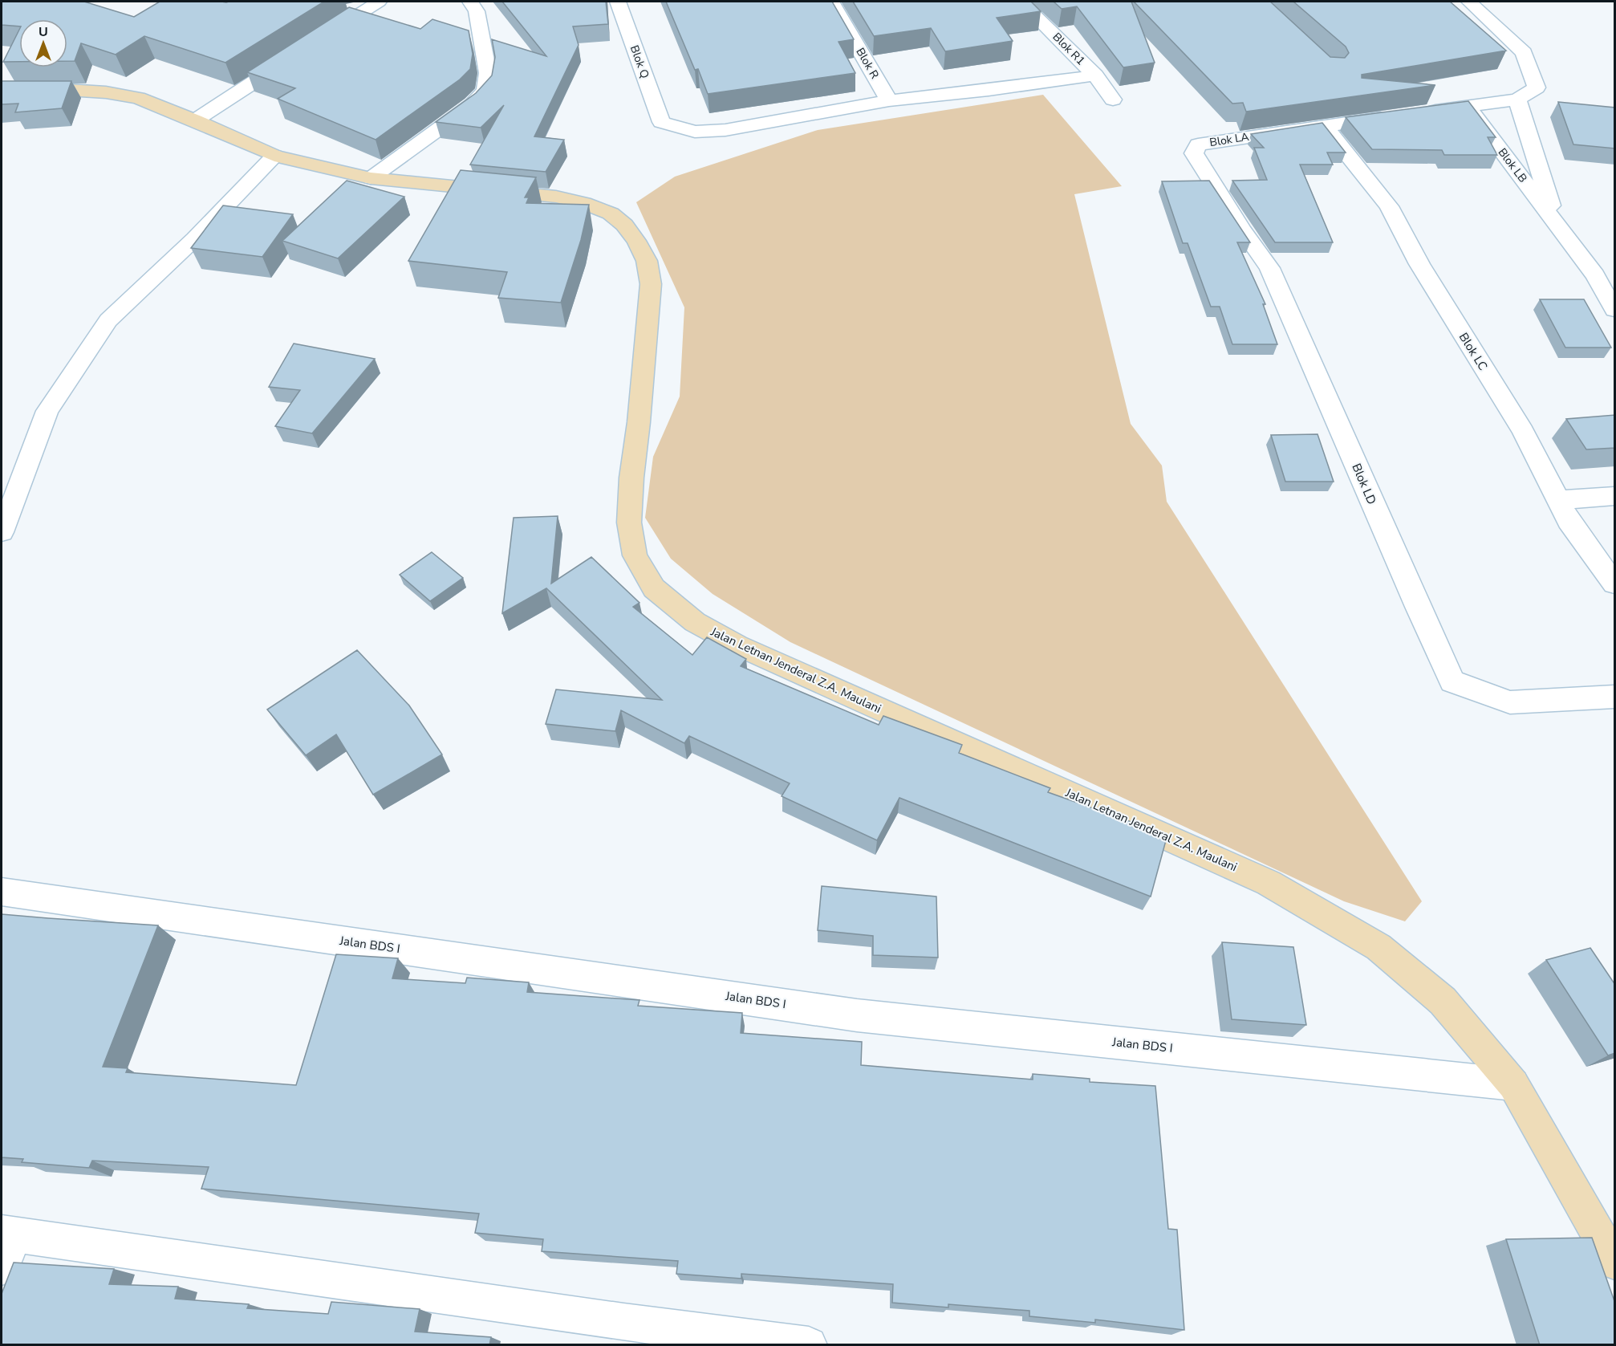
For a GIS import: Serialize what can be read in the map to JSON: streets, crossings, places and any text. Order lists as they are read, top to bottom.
{
  "streets": {
    "street": [
      "Blok R1",
      "Blok Q",
      "Blok R",
      "Blok LA",
      "Blok LB",
      "Blok LC",
      "Blok LD",
      "Jalan Letnan Jenderal Z.A. Maulani",
      "Jalan BDS I"
    ]
  },
  "crossings": [
    ["Blok Q", "Blok R"],
    ["Blok LA", "Blok LC"],
    ["Blok LA", "Blok LD"],
    ["Jalan Letnan Jenderal Z.A. Maulani", "Jalan BDS I"]
  ],
  "north": "top"
}
